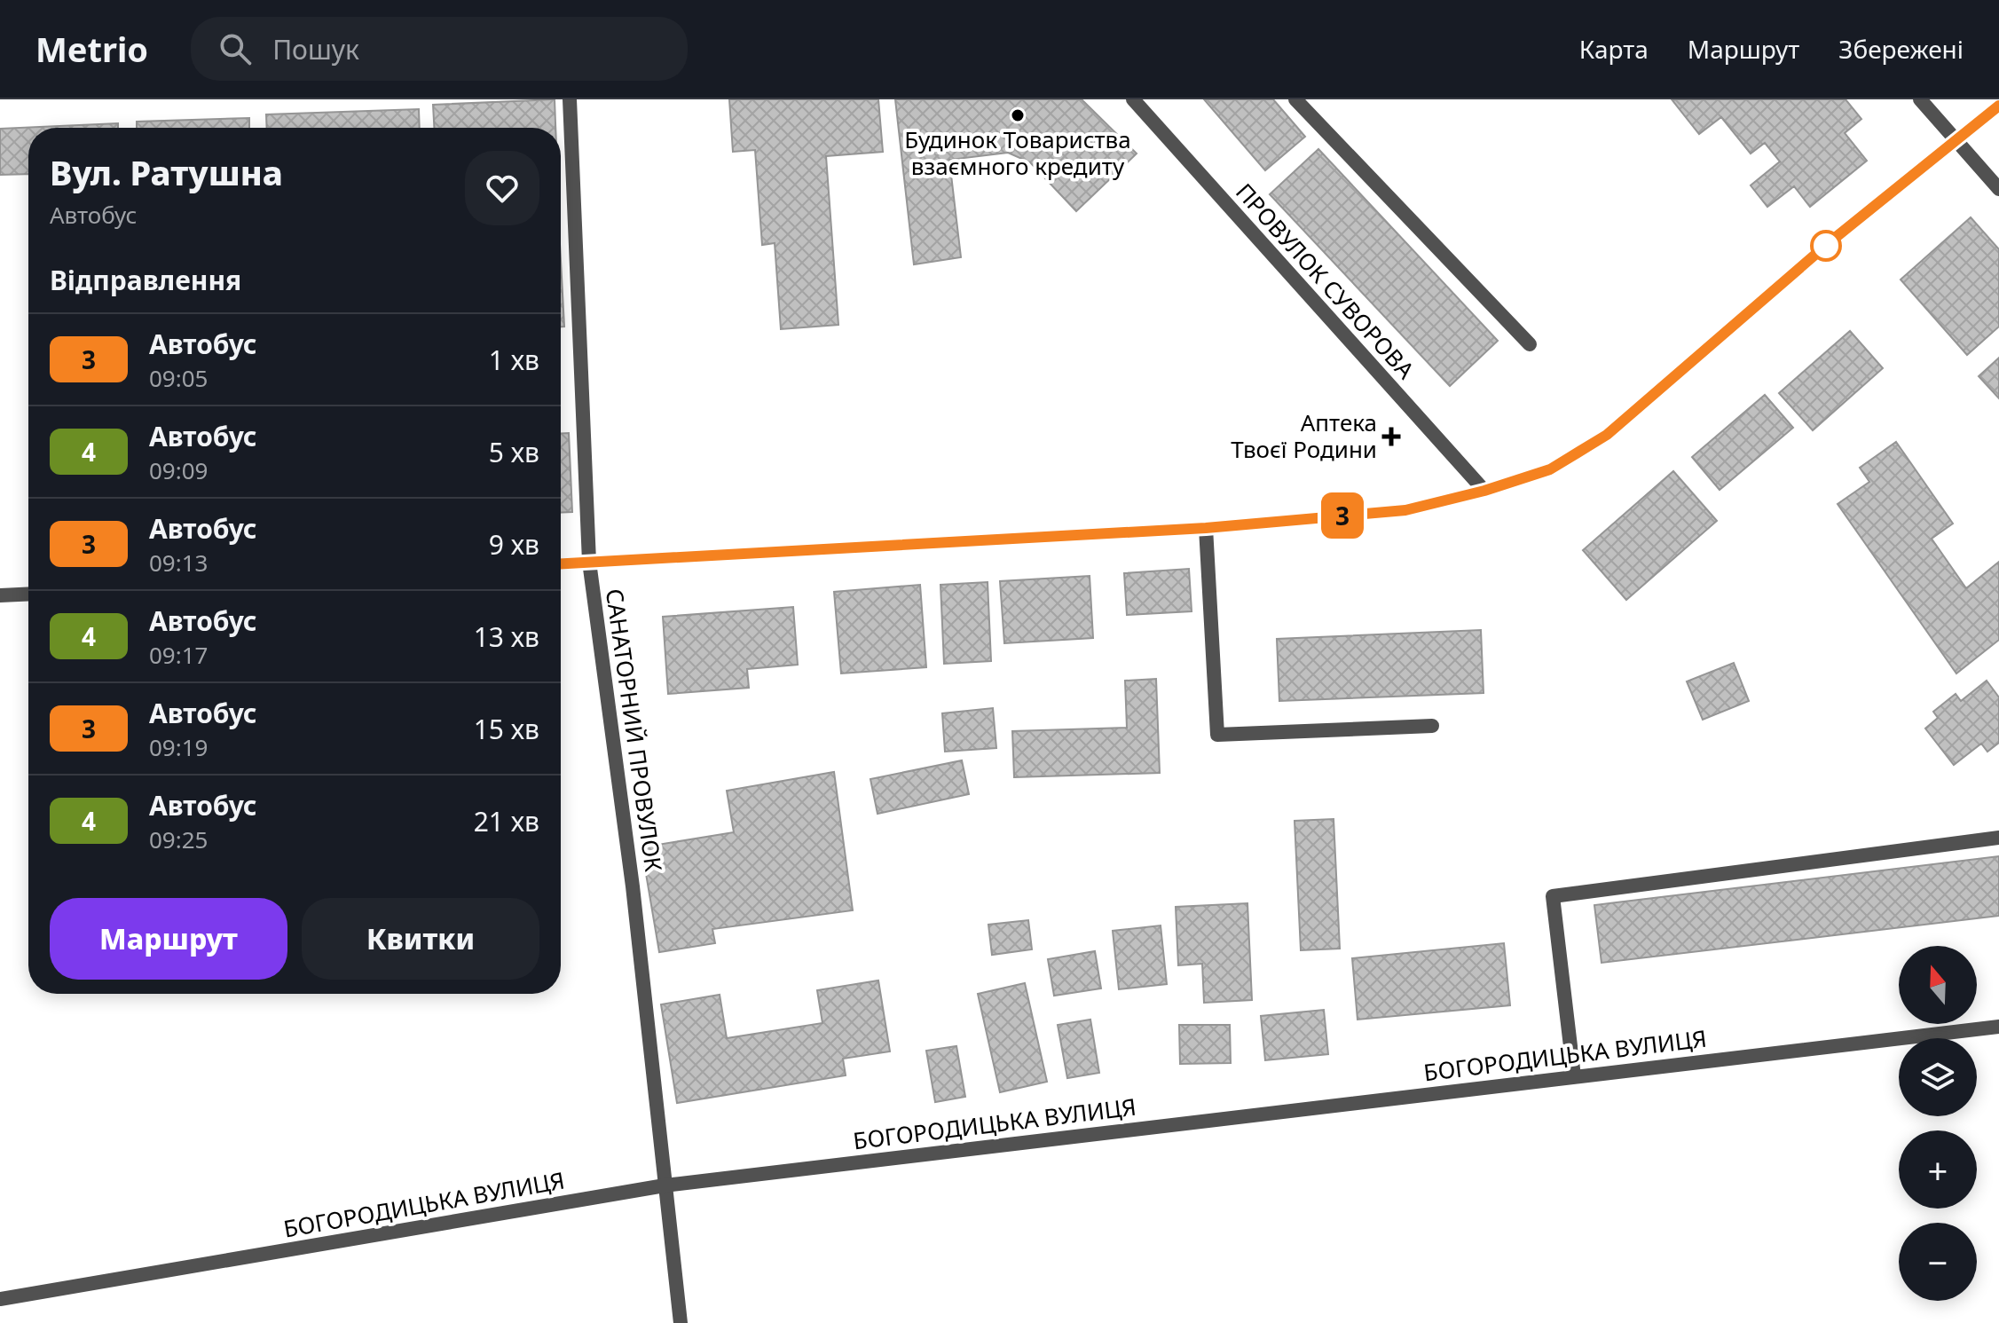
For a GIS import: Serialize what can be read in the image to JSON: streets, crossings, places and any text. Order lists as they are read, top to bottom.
{
  "streets": {
    "street": ["ПРОВУЛОК СУВОРОВА", "САНАТОРНИЙ ПРОВУЛОК", "БОГОРОДИЦЬКА ВУЛИЦЯ"]
  },
  "crossings": [
    ["САНАТОРНИЙ ПРОВУЛОК", "БОГОРОДИЦЬКА ВУЛИЦЯ"]
  ],
  "places": {
    "other": ["Будинок Товариства взаємного кредиту"],
    "health": ["Аптека Твоєї Родини"]
  },
  "lines": ["bus line 3"],
  "north": "top",
  "page": {
    "header": "Metrio",
    "search": "Пошук",
    "nav": ["Карта", "Маршрут", "Збережені"],
    "on_map": "3",
    "heading": [
      ["Вул. Ратушна", "Автобус"],
      "Відправлення"
    ],
    "list": [
      {
        "mark": "3",
        "name": "Автобус",
        "note": "09:05",
        "value": "1 хв"
      },
      {
        "mark": "4",
        "name": "Автобус",
        "note": "09:09",
        "value": "5 хв"
      },
      {
        "mark": "3",
        "name": "Автобус",
        "note": "09:13",
        "value": "9 хв"
      },
      {
        "mark": "4",
        "name": "Автобус",
        "note": "09:17",
        "value": "13 хв"
      },
      {
        "mark": "3",
        "name": "Автобус",
        "note": "09:19",
        "value": "15 хв"
      },
      {
        "mark": "4",
        "name": "Автобус",
        "note": "09:25",
        "value": "21 хв"
      }
    ],
    "buttons": ["Маршрут", "Квитки"],
    "map_buttons": ["+", "−"]
  }
}
